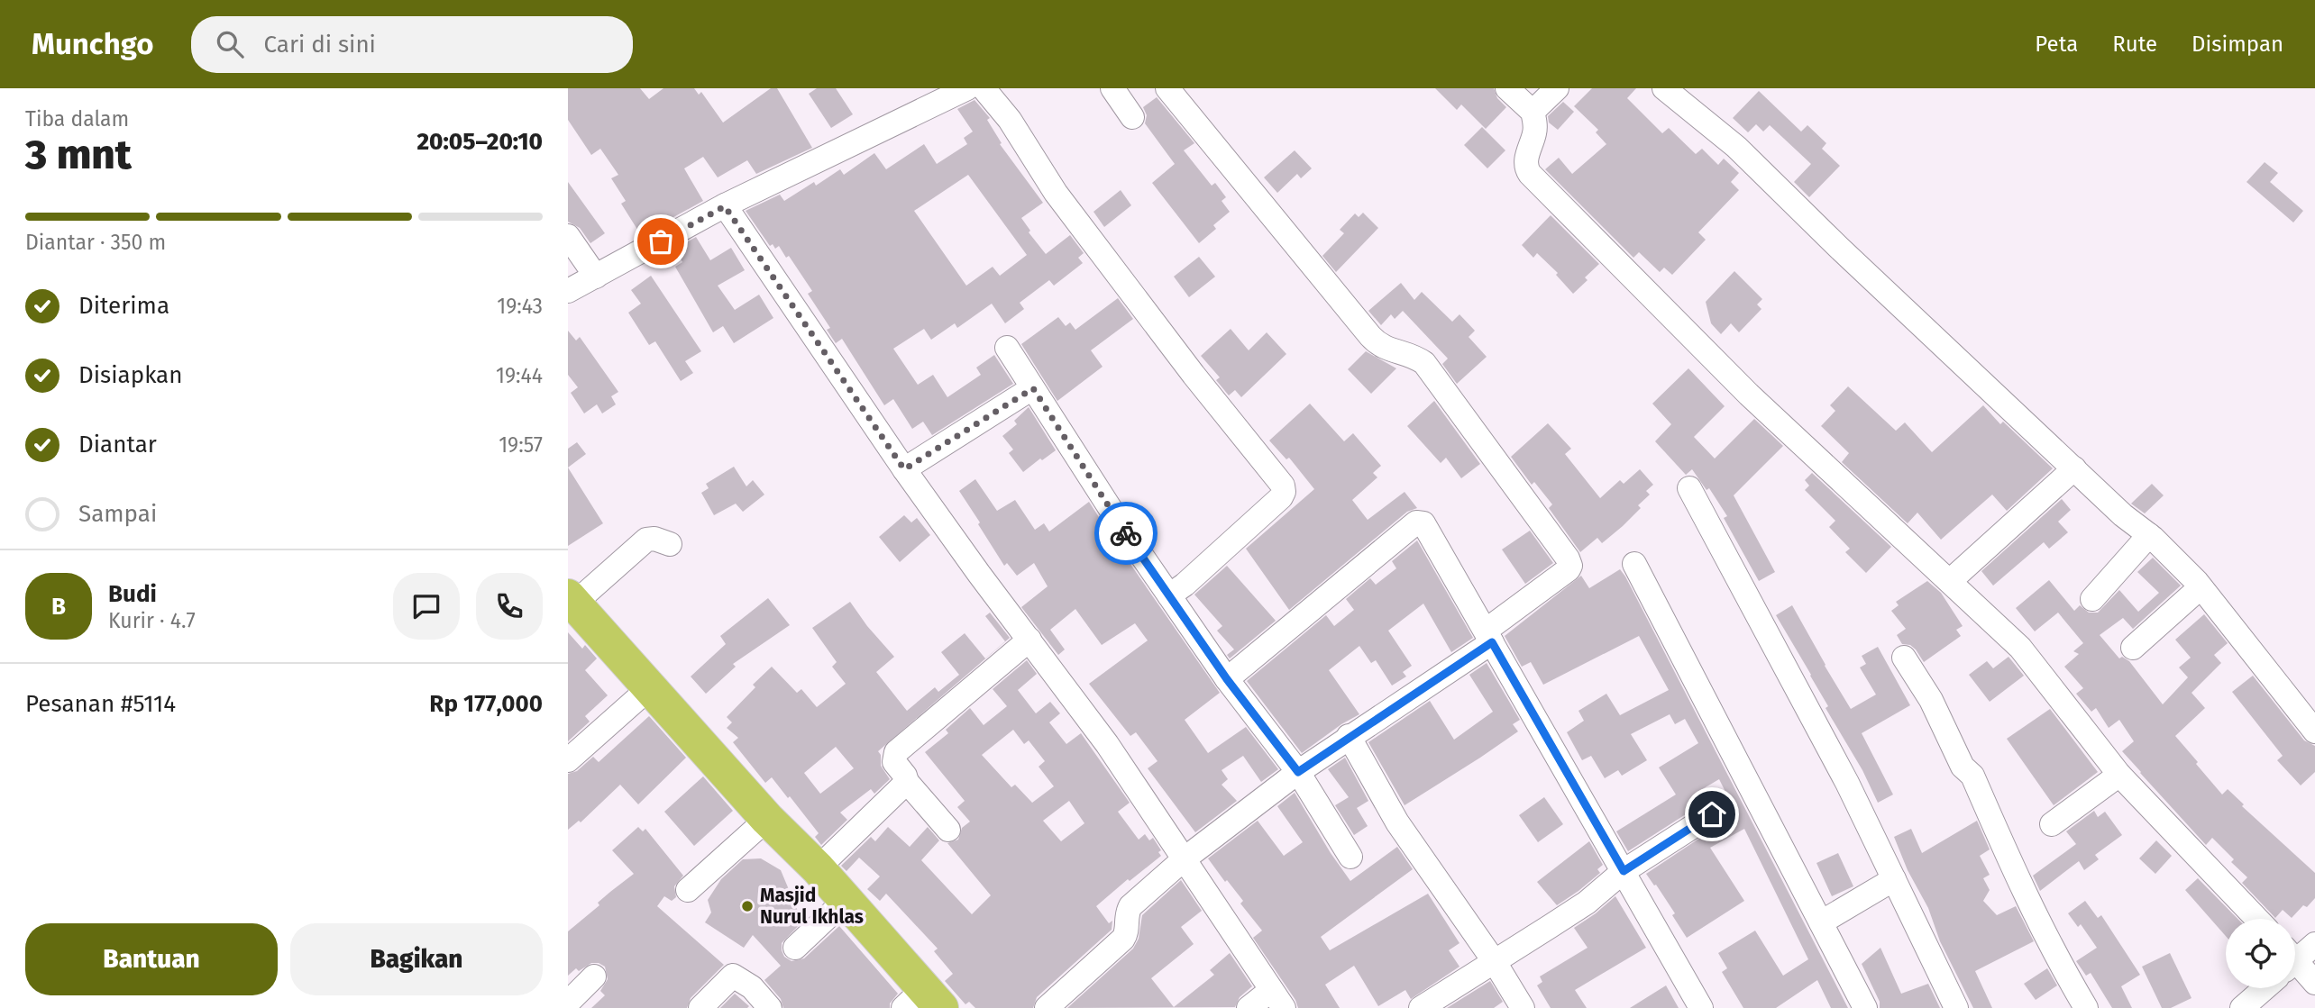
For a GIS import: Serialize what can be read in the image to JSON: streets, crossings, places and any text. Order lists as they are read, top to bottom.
{
  "places": ["Masjid Nurul Ikhlas"],
  "page": {
    "header": "Munchgo",
    "search": "Cari di sini",
    "nav": ["Peta", "Rute", "Disimpan"],
    "heading": ["3 mnt", "Tiba dalam", "20:05–20:10"],
    "panel": [
      "Budi",
      "Kurir · 4.7",
      "Pesanan #5114",
      "Rp 177,000"
    ],
    "bar": "Diantar · 350 m",
    "list": [
      ["Diterima", "19:43"],
      ["Disiapkan", "19:44"],
      ["Diantar", "19:57"],
      "Sampai"
    ],
    "round": "B",
    "buttons": ["Bantuan", "Bagikan"]
  }
}
